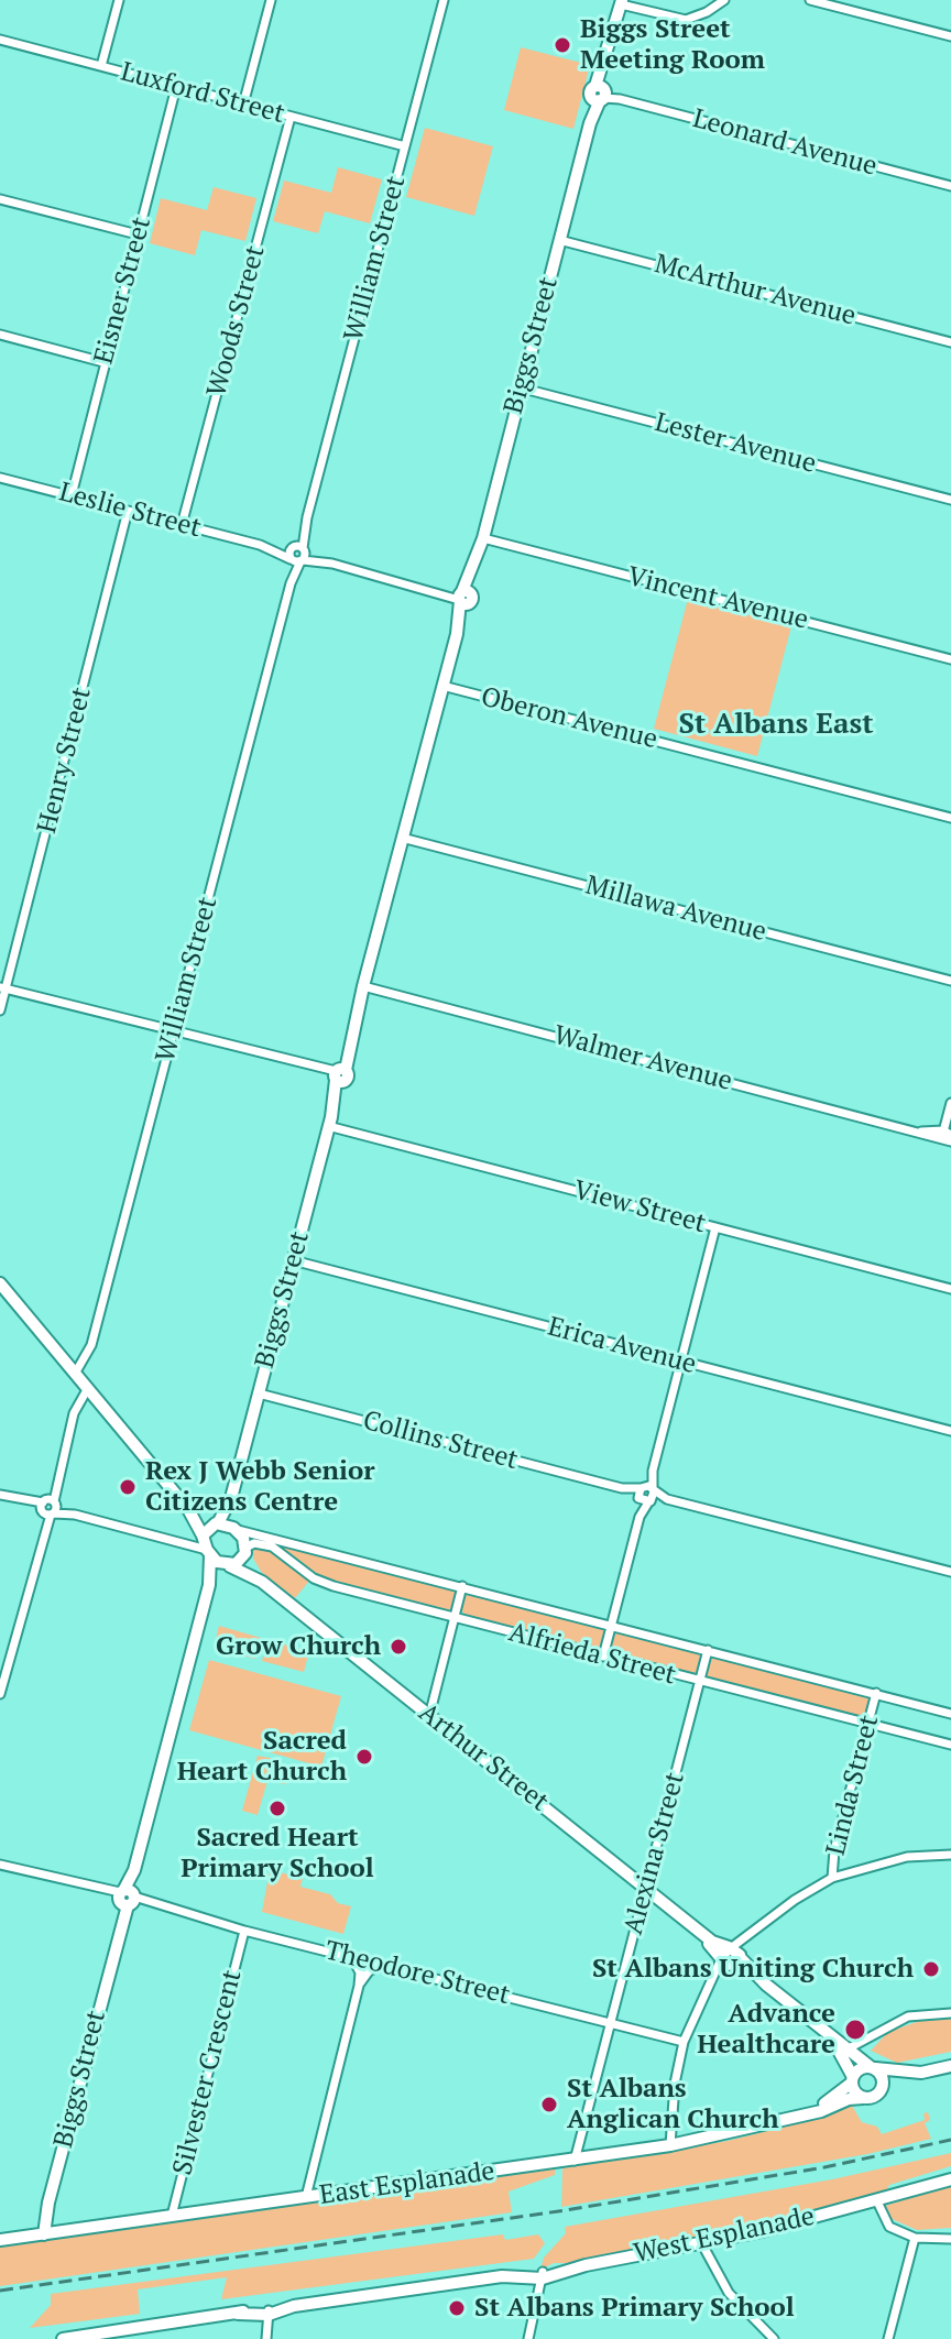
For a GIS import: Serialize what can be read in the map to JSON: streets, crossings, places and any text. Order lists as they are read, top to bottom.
{
  "streets": {
    "street": [
      "Luxford Street",
      "Leonard Avenue",
      "William Street",
      "Eisner Street",
      "McArthur Avenue",
      "Woods Street",
      "Biggs Street",
      "Lester Avenue",
      "Leslie Street",
      "Vincent Avenue",
      "Oberon Avenue",
      "Henry Street",
      "Millawa Avenue",
      "Walmer Avenue",
      "View Street",
      "Erica Avenue",
      "Collins Street",
      "Alfrieda Street",
      "Arthur Street",
      "Linda Street",
      "Alexina Street",
      "Theodore Street",
      "Silvester Crescent",
      "East Esplanade",
      "West Esplanade"
    ]
  },
  "crossings": [
    ["Luxford Street", "William Street"],
    ["Luxford Street", "Eisner Street"],
    ["Luxford Street", "Woods Street"],
    ["Leonard Avenue", "Biggs Street"],
    ["William Street", "Leslie Street"],
    ["Eisner Street", "Leslie Street"],
    ["McArthur Avenue", "Biggs Street"],
    ["Woods Street", "Leslie Street"],
    ["Biggs Street", "Lester Avenue"],
    ["Biggs Street", "Leslie Street"],
    ["Biggs Street", "Vincent Avenue"],
    ["Biggs Street", "Oberon Avenue"],
    ["Biggs Street", "Millawa Avenue"],
    ["Biggs Street", "Walmer Avenue"],
    ["Biggs Street", "View Street"],
    ["Biggs Street", "Erica Avenue"],
    ["Biggs Street", "Collins Street"],
    ["Biggs Street", "Alfrieda Street"],
    ["Biggs Street", "Arthur Street"],
    ["Biggs Street", "Theodore Street"],
    ["Biggs Street", "East Esplanade"],
    ["Leslie Street", "Henry Street"],
    ["Alfrieda Street", "Arthur Street"],
    ["Alfrieda Street", "Linda Street"],
    ["Alfrieda Street", "Alexina Street"],
    ["Arthur Street", "Alexina Street"],
    ["Alexina Street", "Theodore Street"],
    ["Alexina Street", "East Esplanade"],
    ["Theodore Street", "Silvester Crescent"],
    ["Silvester Crescent", "East Esplanade"]
  ],
  "districts": ["St Albans East"],
  "places": [
    "Biggs Street Meeting Room",
    "Rex J Webb Senior Citizens Centre",
    "Grow Church",
    "Sacred Heart Church",
    "Sacred Heart Primary School",
    "St Albans Uniting Church",
    "Advance Healthcare",
    "St Albans Anglican Church",
    "St Albans Primary School"
  ]
}
